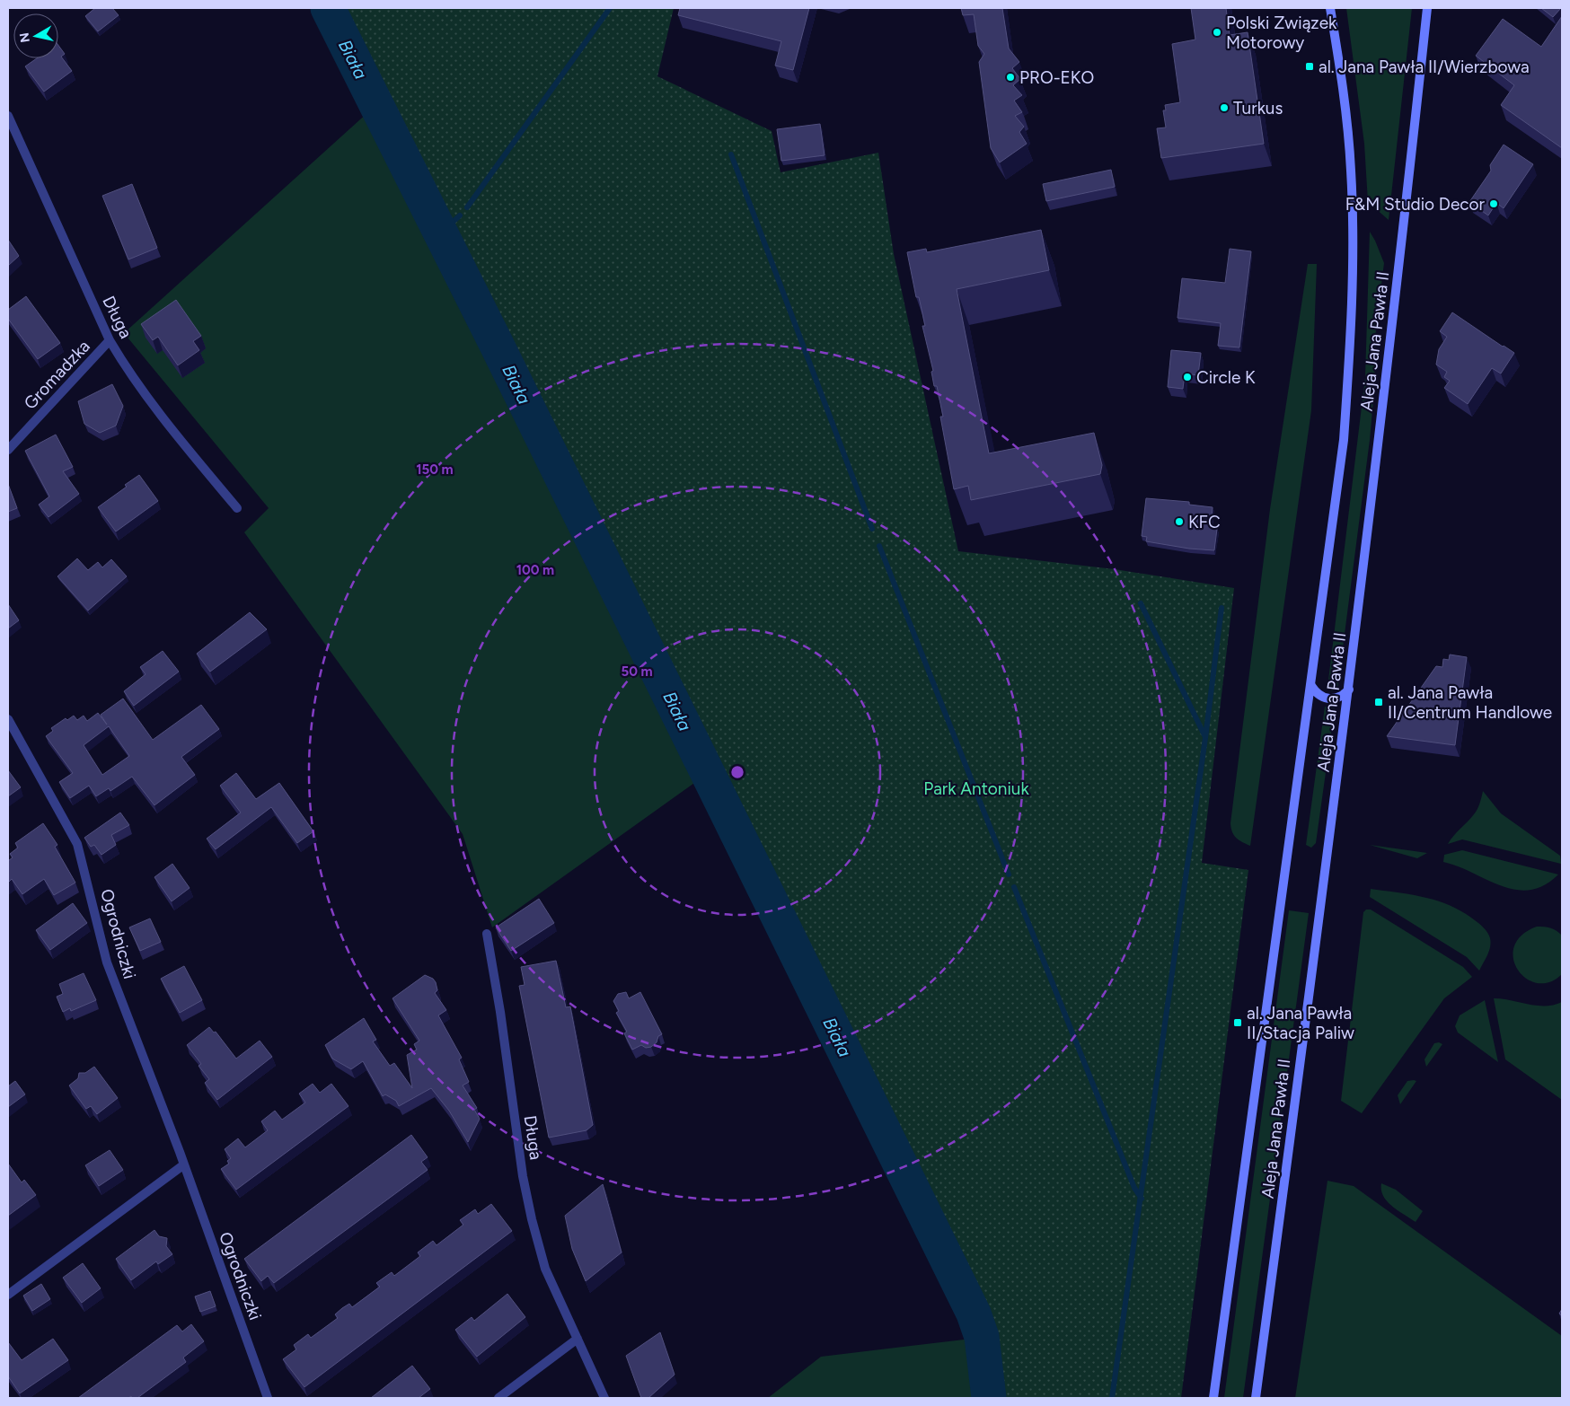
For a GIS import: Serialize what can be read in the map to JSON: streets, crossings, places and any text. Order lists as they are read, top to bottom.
{
  "streets": {
    "main road": ["Aleja Jana Pawła II"],
    "street": ["Długa", "Gromadzka", "Ogrodniczki"]
  },
  "crossings": [
    ["Długa", "Gromadzka"]
  ],
  "water": ["Biała"],
  "parks": ["Park Antoniuk"],
  "places": {
    "other": [
      "Polski Związek Motorowy",
      "PRO-EKO",
      "Turkus",
      "F&M Studio Decor",
      "Circle K",
      "KFC"
    ],
    "transit": ["al. Jana Pawła II/Wierzbowa", "al. Jana Pawła II/Centrum Handlowe", "al. Jana Pawła II/Stacja Paliw"]
  },
  "north": "left",
  "rings": ["150 m", "100 m", "50 m"]
}
